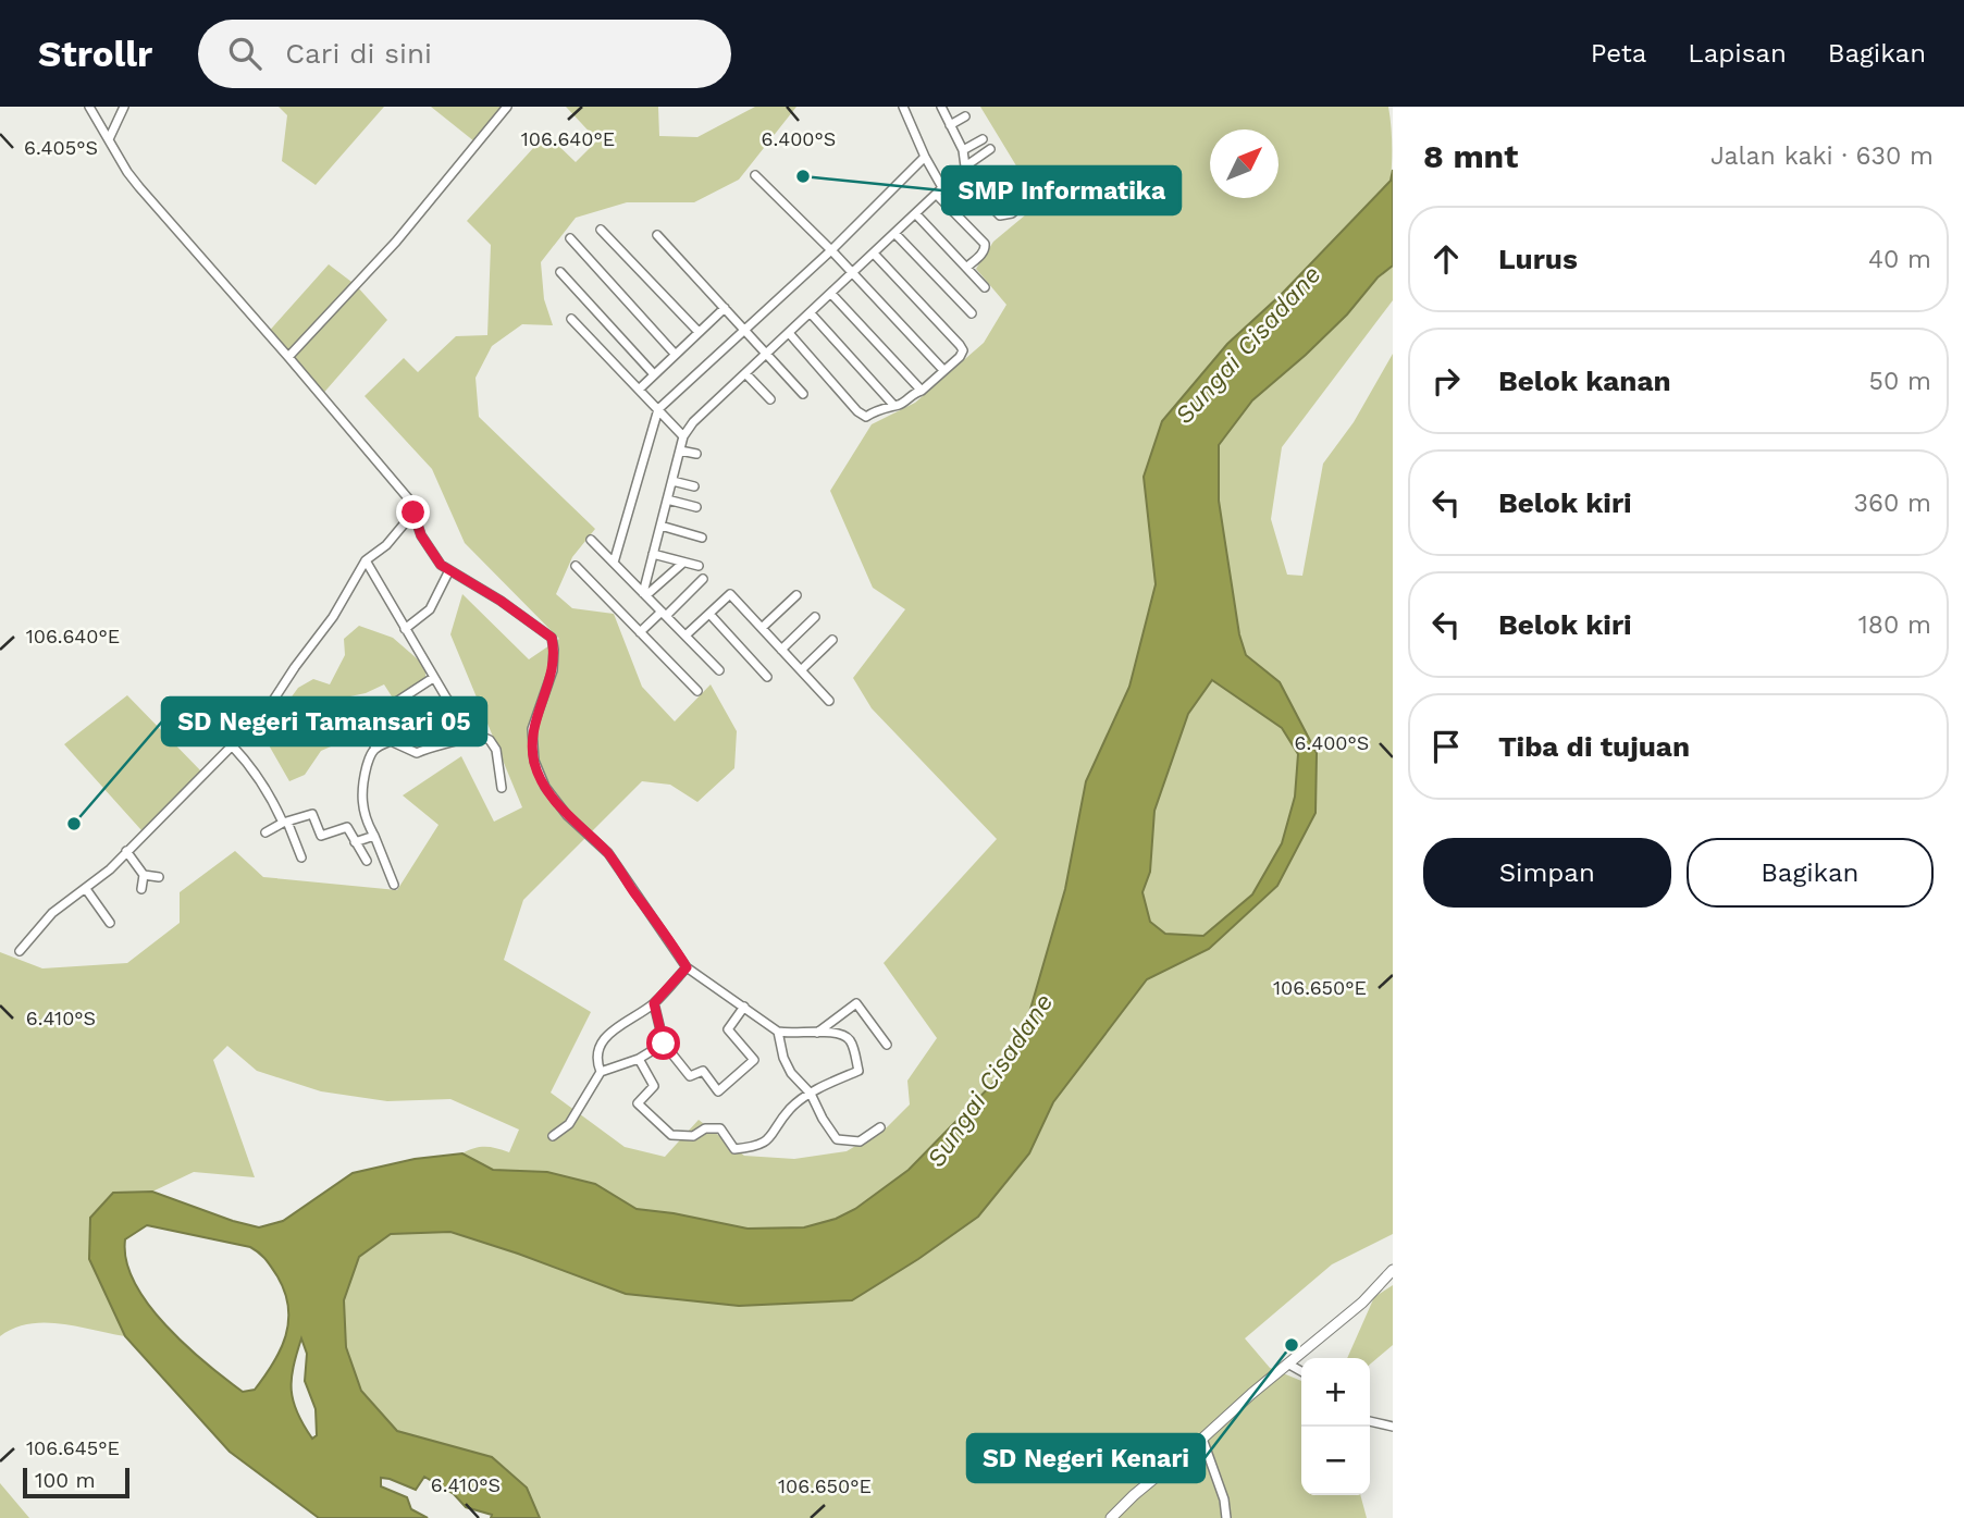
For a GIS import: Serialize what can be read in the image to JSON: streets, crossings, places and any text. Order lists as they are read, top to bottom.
{
  "water": ["Sungai Cisadane"],
  "places": ["SMP Informatika", "SD Negeri Tamansari 05", "SD Negeri Kenari"],
  "scale_bar": "100 m",
  "north": "top right",
  "page": {
    "header": "Strollr",
    "search": "Cari di sini",
    "nav": ["Peta", "Lapisan", "Bagikan"],
    "heading": ["8 mnt", "Jalan kaki · 630 m"],
    "list": [
      ["Lurus", "40 m"],
      ["Belok kanan", "50 m"],
      ["Belok kiri", "360 m"],
      ["Belok kiri", "180 m"],
      "Tiba di tujuan"
    ],
    "buttons": ["Simpan", "Bagikan"],
    "map_buttons": ["+", "−"],
    "scale": "100 m"
  },
  "coordinates": [
    "106.640°E",
    "6.400°S",
    "6.405°S",
    "106.650°E",
    "6.410°S",
    "106.645°E"
  ]
}
